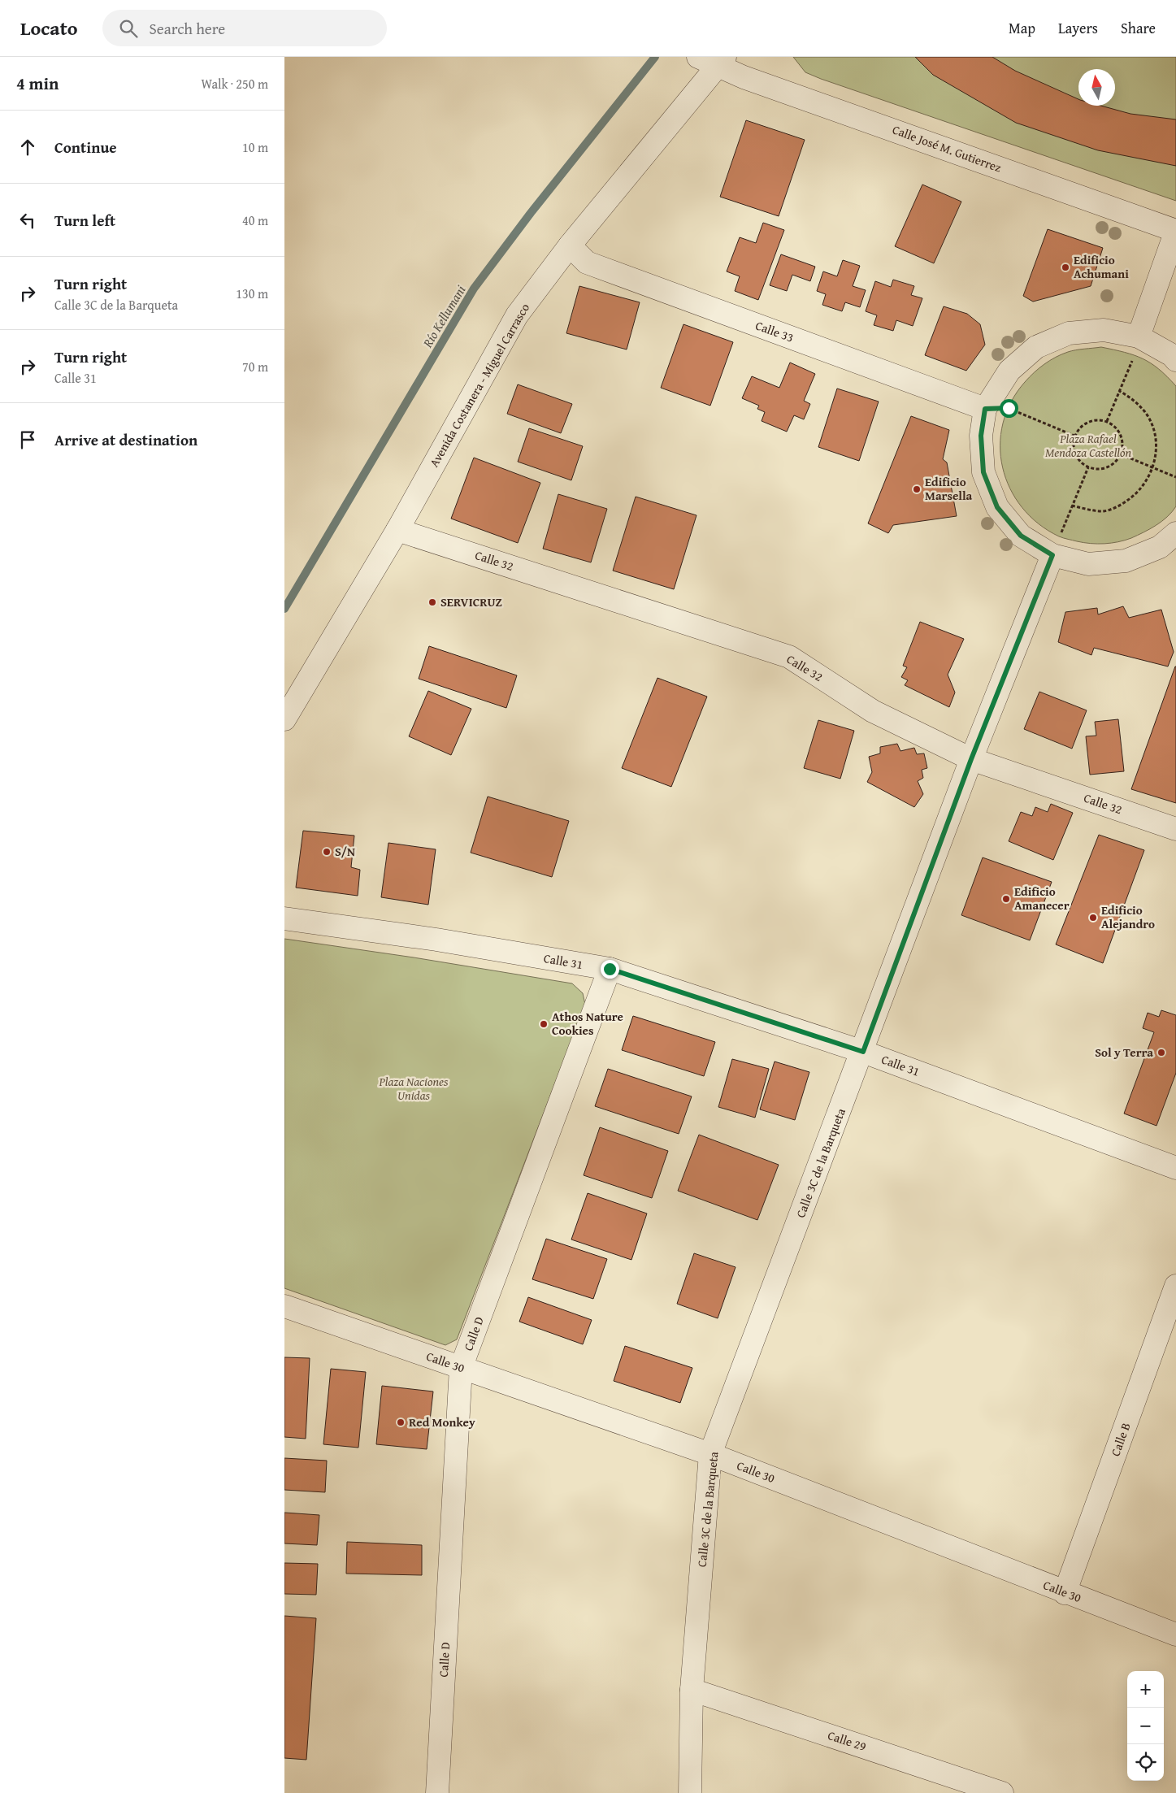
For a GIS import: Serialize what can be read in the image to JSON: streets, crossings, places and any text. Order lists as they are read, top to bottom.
{
  "streets": {
    "street": [
      "Calle José M. Gutierrez",
      "Calle 33",
      "Avenida Costanera - Miguel Carrasco",
      "Calle 32",
      "Calle 31",
      "Calle 3C de la Barqueta",
      "Calle D",
      "Calle 30",
      "Calle B",
      "Calle 29"
    ]
  },
  "crossings": [
    ["Calle José M. Gutierrez", "Avenida Costanera - Miguel Carrasco"],
    ["Calle 33", "Avenida Costanera - Miguel Carrasco"],
    ["Avenida Costanera - Miguel Carrasco", "Calle 32"],
    ["Calle 32", "Calle 3C de la Barqueta"],
    ["Calle 31", "Calle 3C de la Barqueta"],
    ["Calle 31", "Calle D"],
    ["Calle 3C de la Barqueta", "Calle 30"],
    ["Calle 3C de la Barqueta", "Calle 29"],
    ["Calle D", "Calle 30"],
    ["Calle 30", "Calle B"]
  ],
  "water": ["Río Kellumani"],
  "parks": ["Plaza Rafael Mendoza Castellón", "Plaza Naciones Unidas"],
  "places": [
    "Edificio Achumani",
    "Edificio Marsella",
    "SERVICRUZ",
    "S/N",
    "Edificio Amanecer",
    "Edificio Alejandro",
    "Athos Nature Cookies",
    "Sol y Terra",
    "Red Monkey"
  ],
  "north": "top",
  "page": {
    "header": "Locato",
    "search": "Search here",
    "nav": ["Map", "Layers", "Share"],
    "heading": ["4 min", "Walk · 250 m"],
    "list": [
      ["Continue", "10 m"],
      ["Turn left", "40 m"],
      ["Turn right", "Calle 3C de la Barqueta", "130 m"],
      ["Turn right", "Calle 31", "70 m"],
      "Arrive at destination"
    ],
    "map_buttons": ["+", "−"]
  }
}
